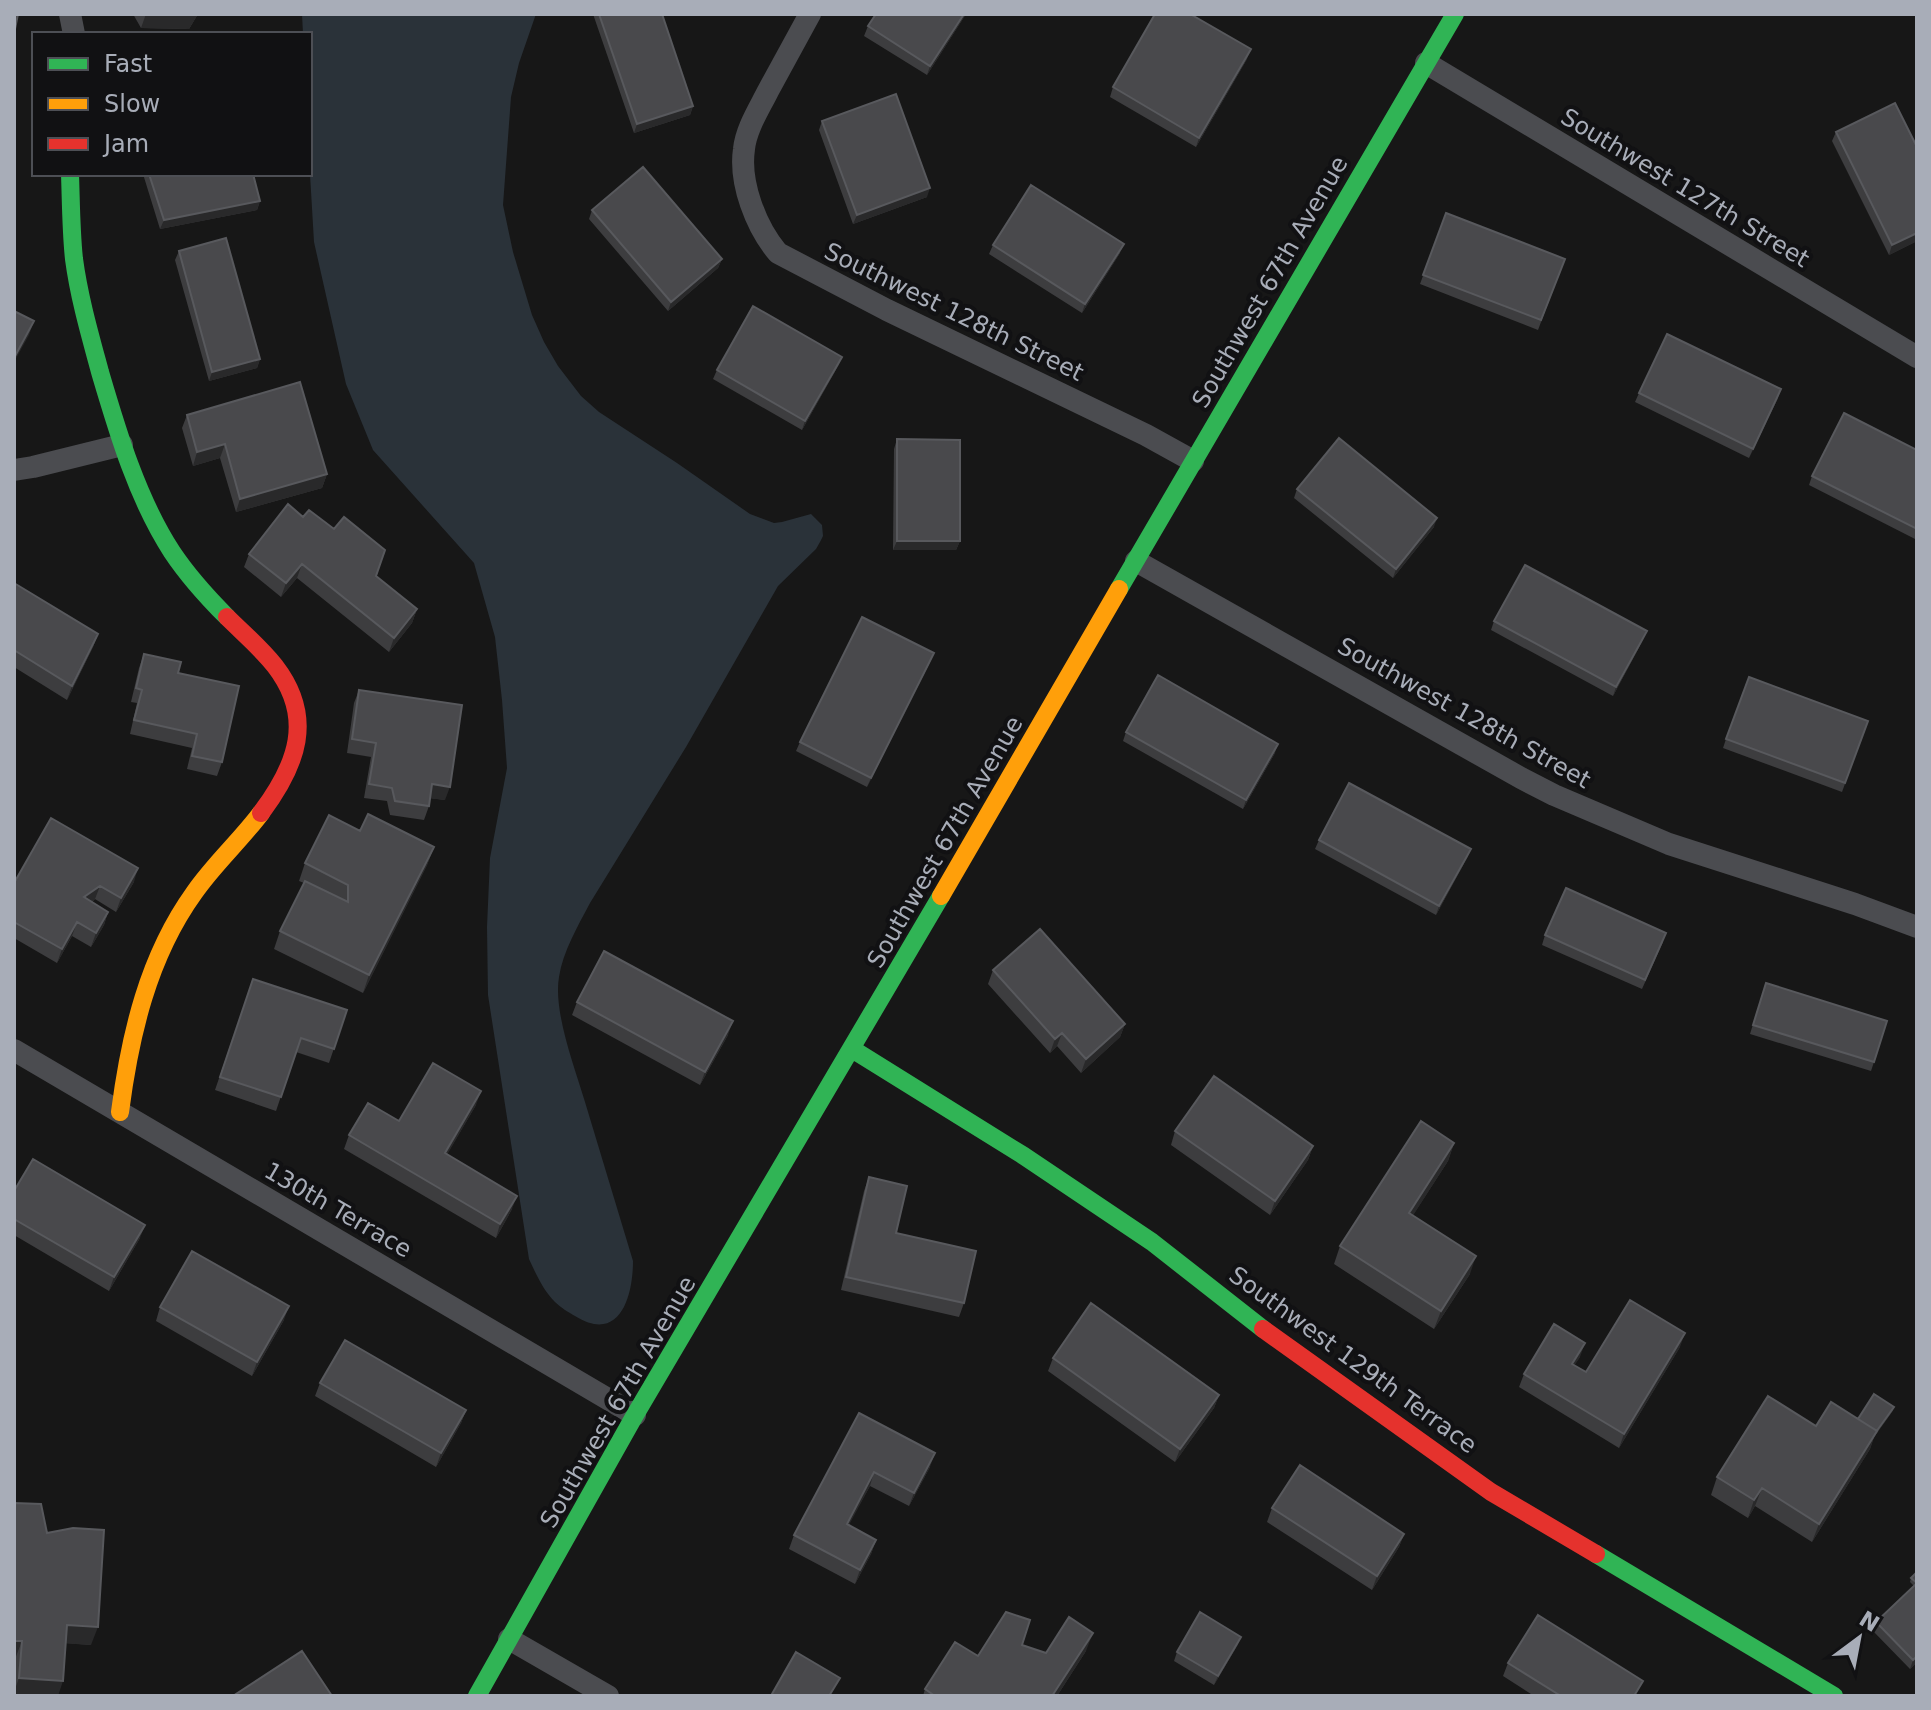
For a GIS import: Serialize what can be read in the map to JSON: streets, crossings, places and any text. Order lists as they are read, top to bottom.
{
  "streets": {
    "street": [
      "Southwest 127th Street",
      "Southwest 67th Avenue",
      "Southwest 128th Street",
      "130th Terrace",
      "Southwest 129th Terrace"
    ]
  },
  "crossings": [
    ["Southwest 127th Street", "Southwest 67th Avenue"],
    ["Southwest 67th Avenue", "Southwest 128th Street"],
    ["Southwest 67th Avenue", "130th Terrace"],
    ["Southwest 67th Avenue", "Southwest 129th Terrace"]
  ],
  "legend": ["Fast", "Slow", "Jam"],
  "north": "top right"
}
